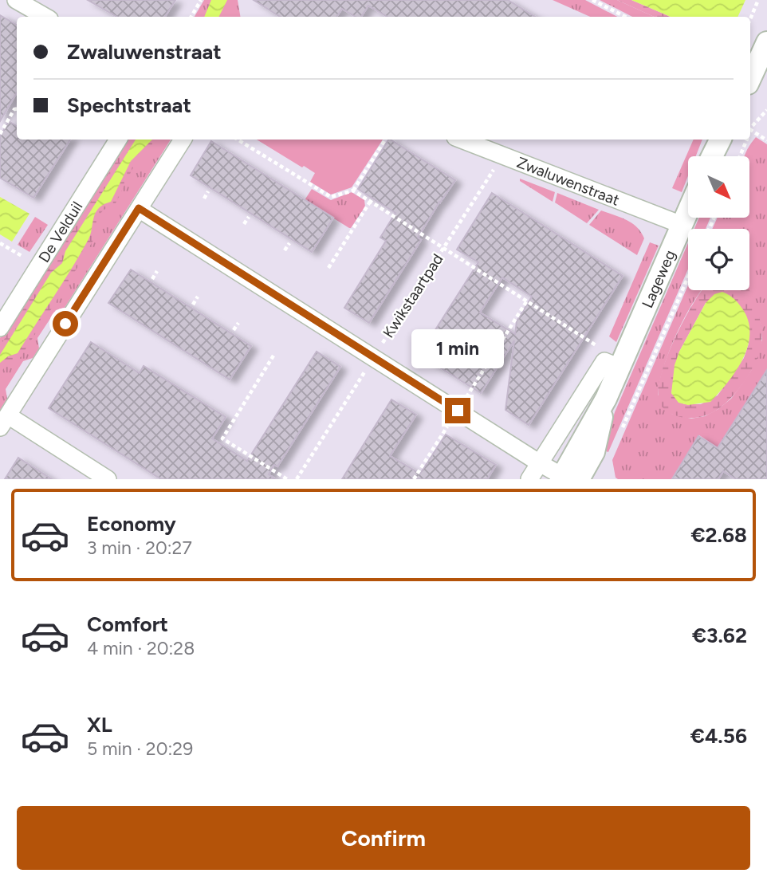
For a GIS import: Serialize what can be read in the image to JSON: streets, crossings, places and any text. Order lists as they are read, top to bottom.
{
  "streets": {
    "street": ["Zwaluwenstraat", "De Velduil", "Lageweg"],
    "path": ["Kwikstaartpad"]
  },
  "crossings": [
    ["Zwaluwenstraat", "Lageweg"]
  ],
  "north": "bottom right",
  "page": {
    "banner": ["Zwaluwenstraat", "Spechtstraat"],
    "bubble": "1 min",
    "list": [
      {
        "name": "Economy",
        "note": "3 min · 20:27",
        "value": "€2.68"
      },
      {
        "name": "Comfort",
        "note": "4 min · 20:28",
        "value": "€3.62"
      },
      {
        "name": "XL",
        "note": "5 min · 20:29",
        "value": "€4.56"
      }
    ],
    "buttons": "Confirm"
  }
}
